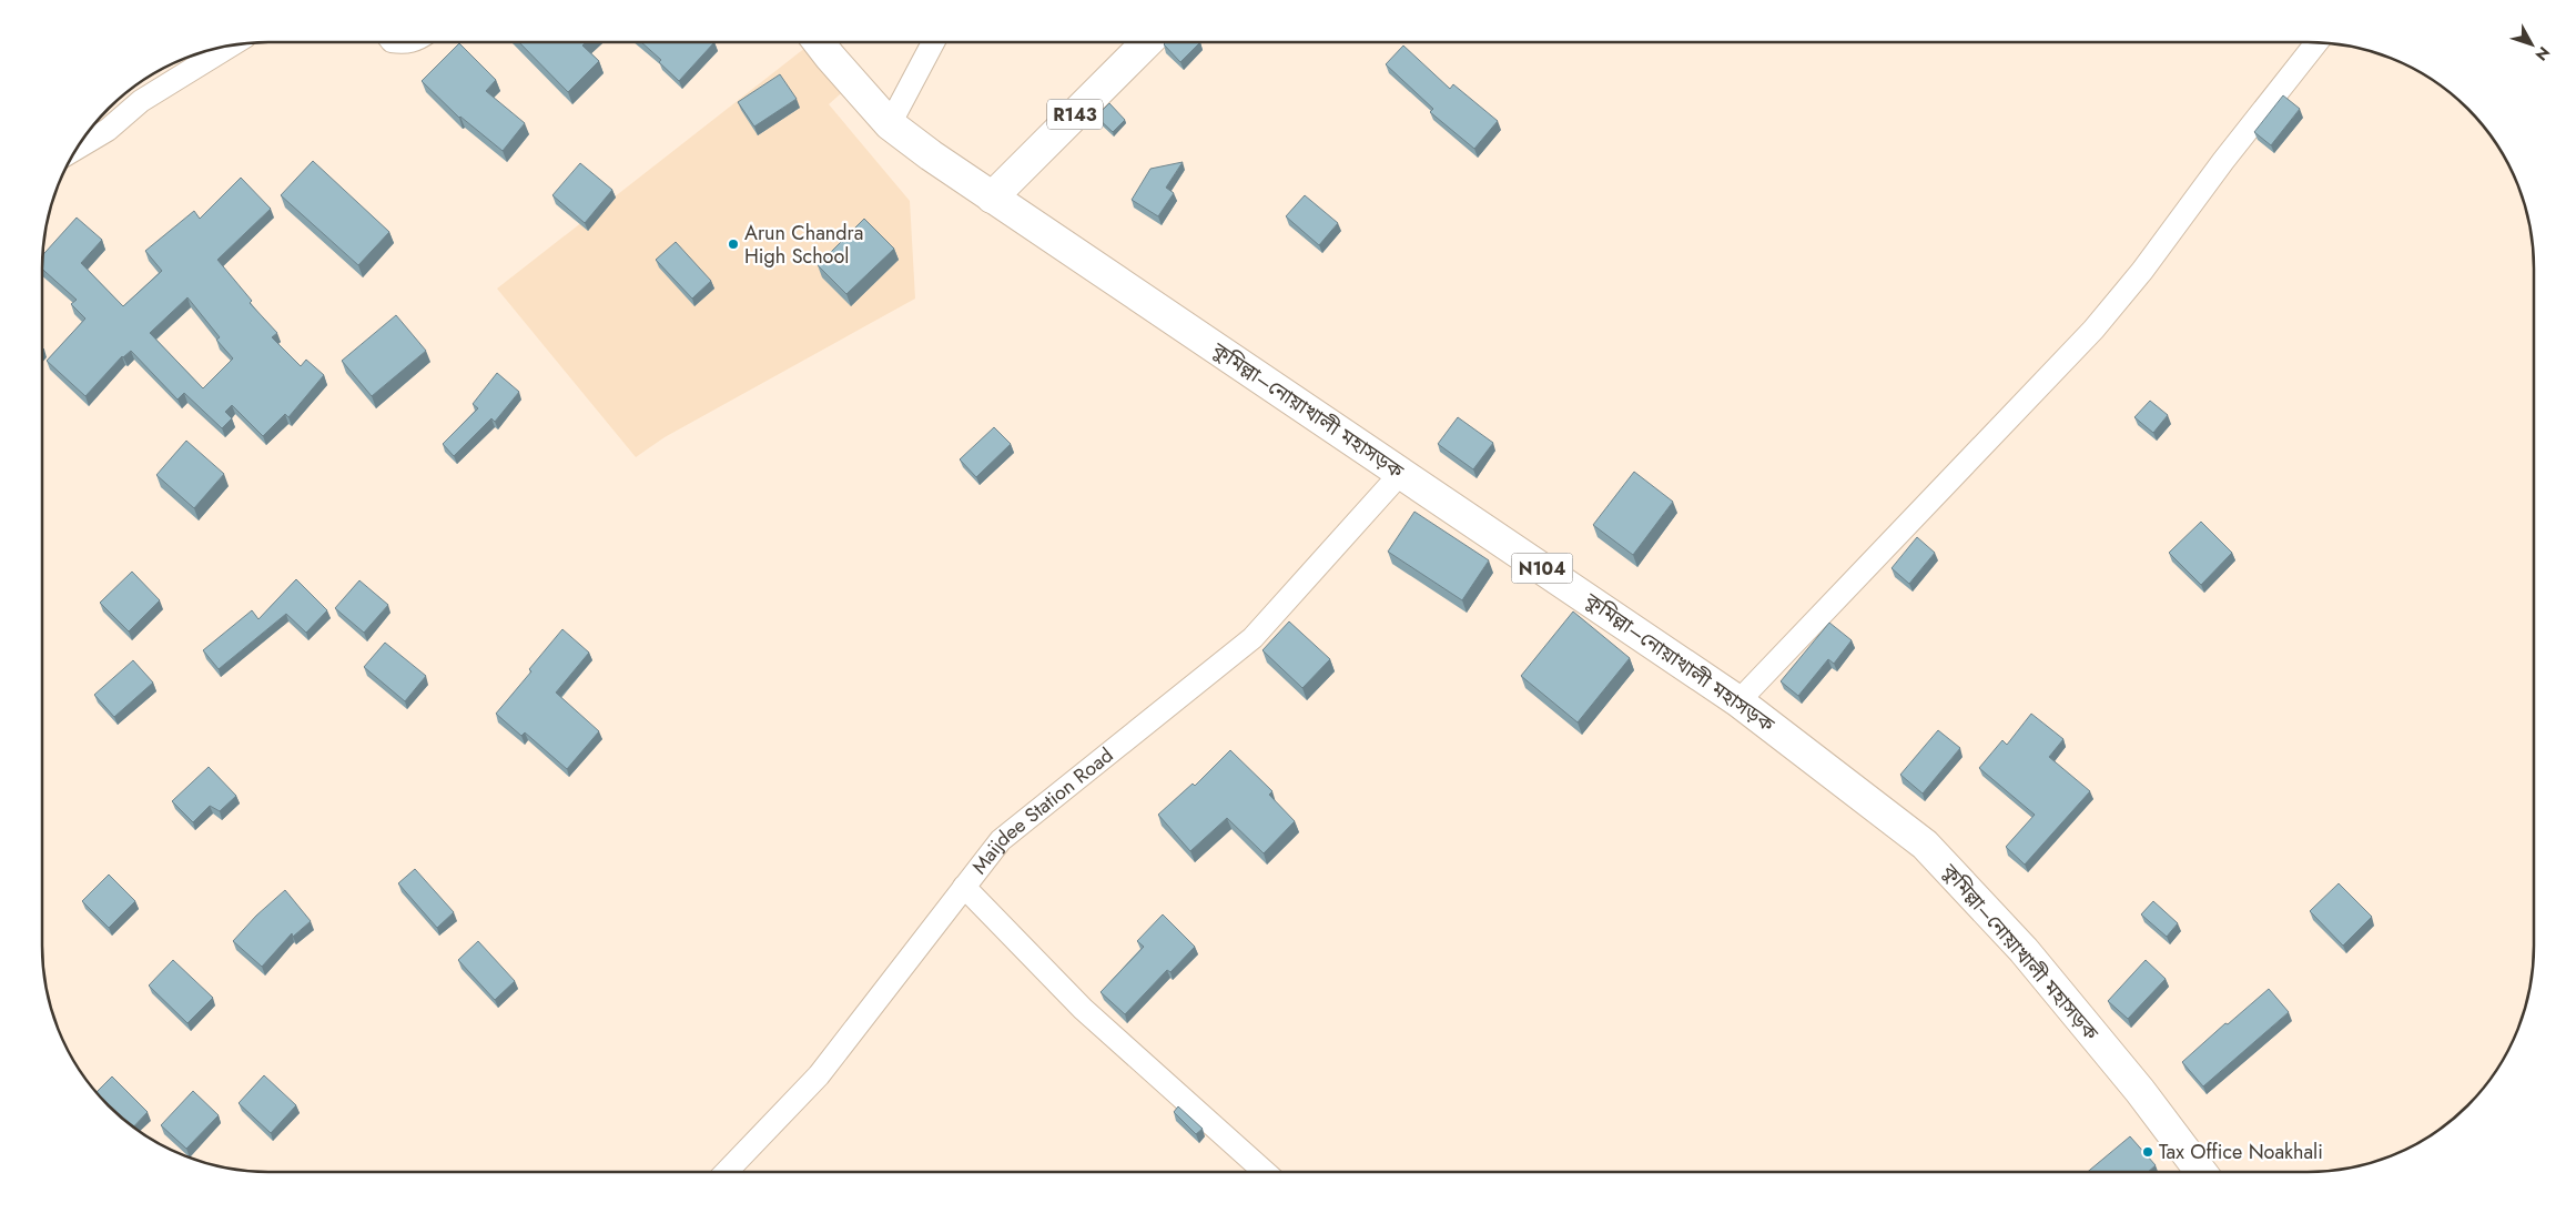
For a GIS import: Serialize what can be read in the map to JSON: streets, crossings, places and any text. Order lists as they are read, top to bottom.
{
  "streets": {
    "main road": ["R143", "কুমিল্লা–নোয়াখালী মহাসড়ক", "N104"],
    "street": ["Maijdee Station Road"]
  },
  "crossings": [
    ["R143", "কুমিল্লা–নোয়াখালী মহাসড়ক"],
    ["কুমিল্লা–নোয়াখালী মহাসড়ক", "Maijdee Station Road"]
  ],
  "places": ["Arun Chandra High School", "Tax Office Noakhali"],
  "north": "bottom right"
}
